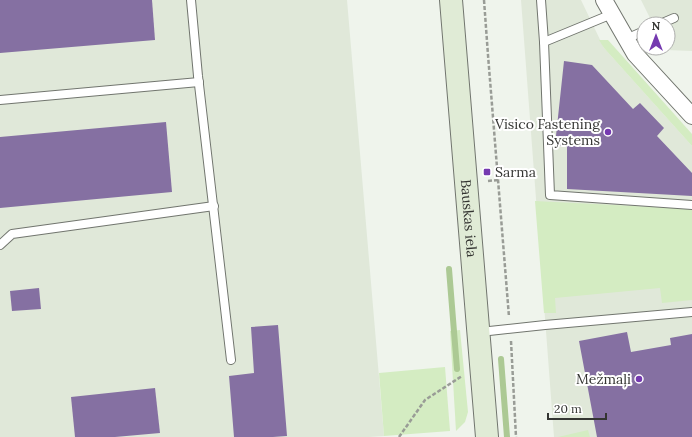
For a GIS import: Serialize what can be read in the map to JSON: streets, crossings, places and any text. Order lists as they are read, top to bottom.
{
  "streets": {
    "main road": ["Bauskas iela"]
  },
  "places": {
    "other": ["Visico Fastening Systems", "Mežmaļi"],
    "transit": ["Sarma"]
  },
  "scale_bar": "20 m",
  "north": "top"
}
